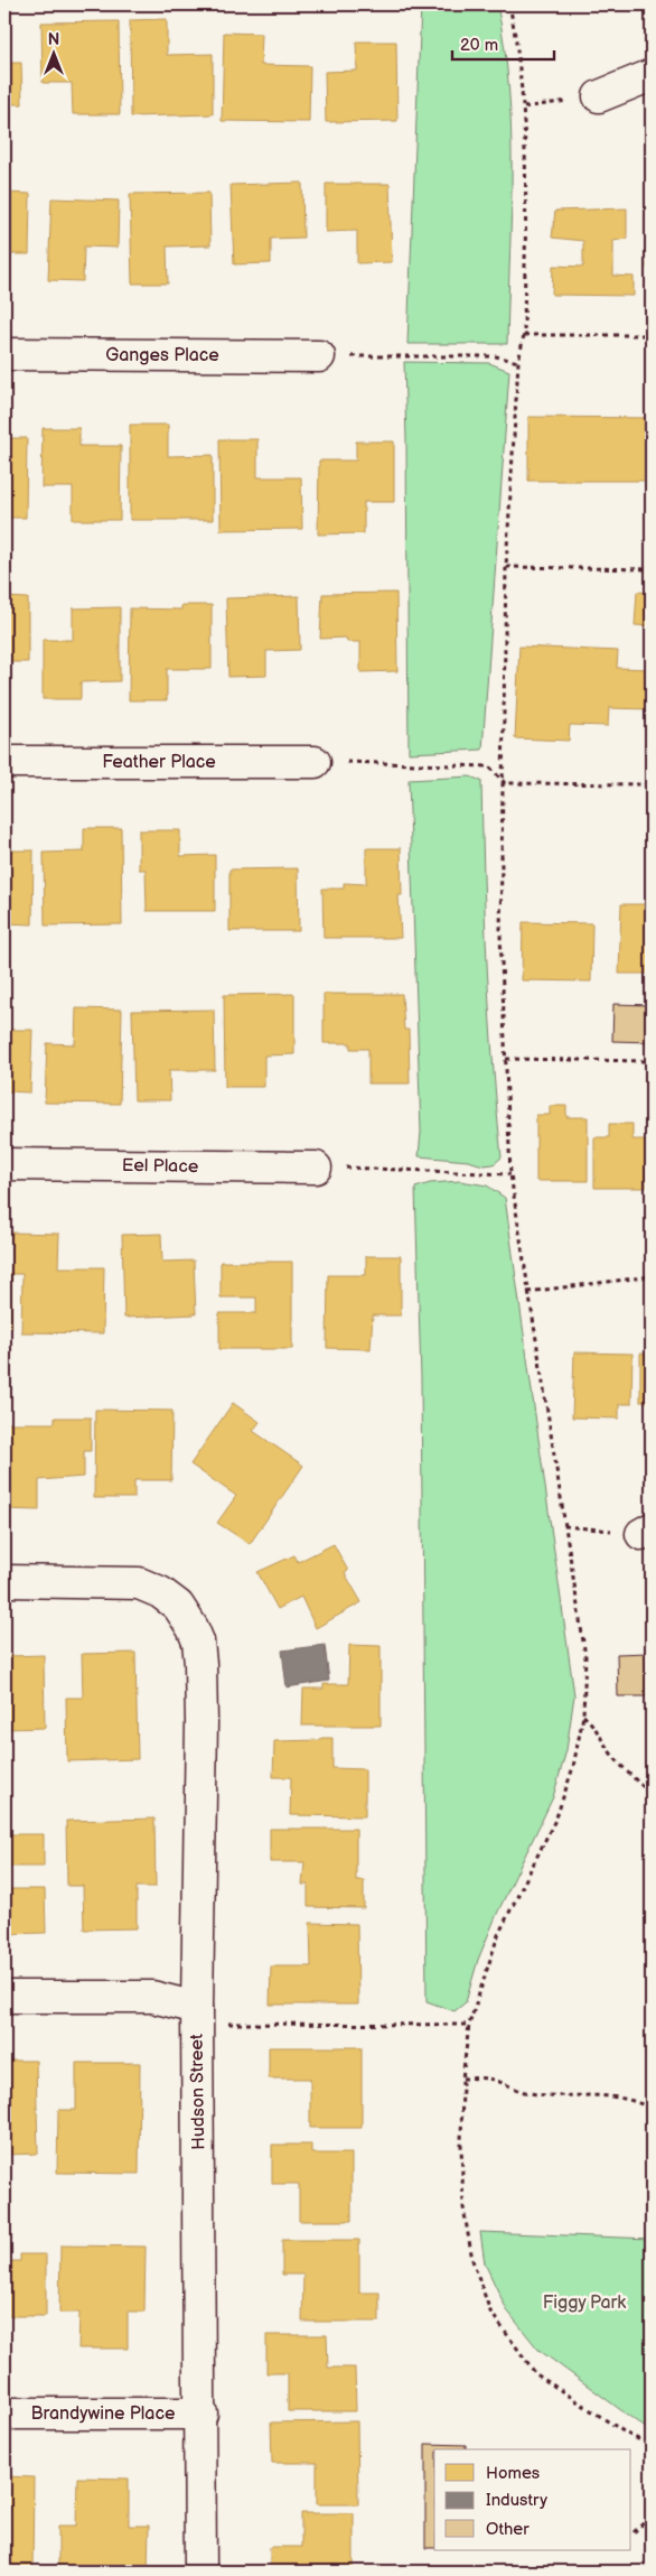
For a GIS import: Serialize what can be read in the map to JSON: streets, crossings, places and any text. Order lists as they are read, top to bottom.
{
  "streets": {
    "street": [
      "Ganges Place",
      "Feather Place",
      "Eel Place",
      "Hudson Street",
      "Brandywine Place"
    ]
  },
  "crossings": [
    ["Hudson Street", "Brandywine Place"]
  ],
  "parks": ["Figgy Park"],
  "legend": ["Homes", "Industry", "Other"],
  "scale_bar": "20 m",
  "north": "top"
}
